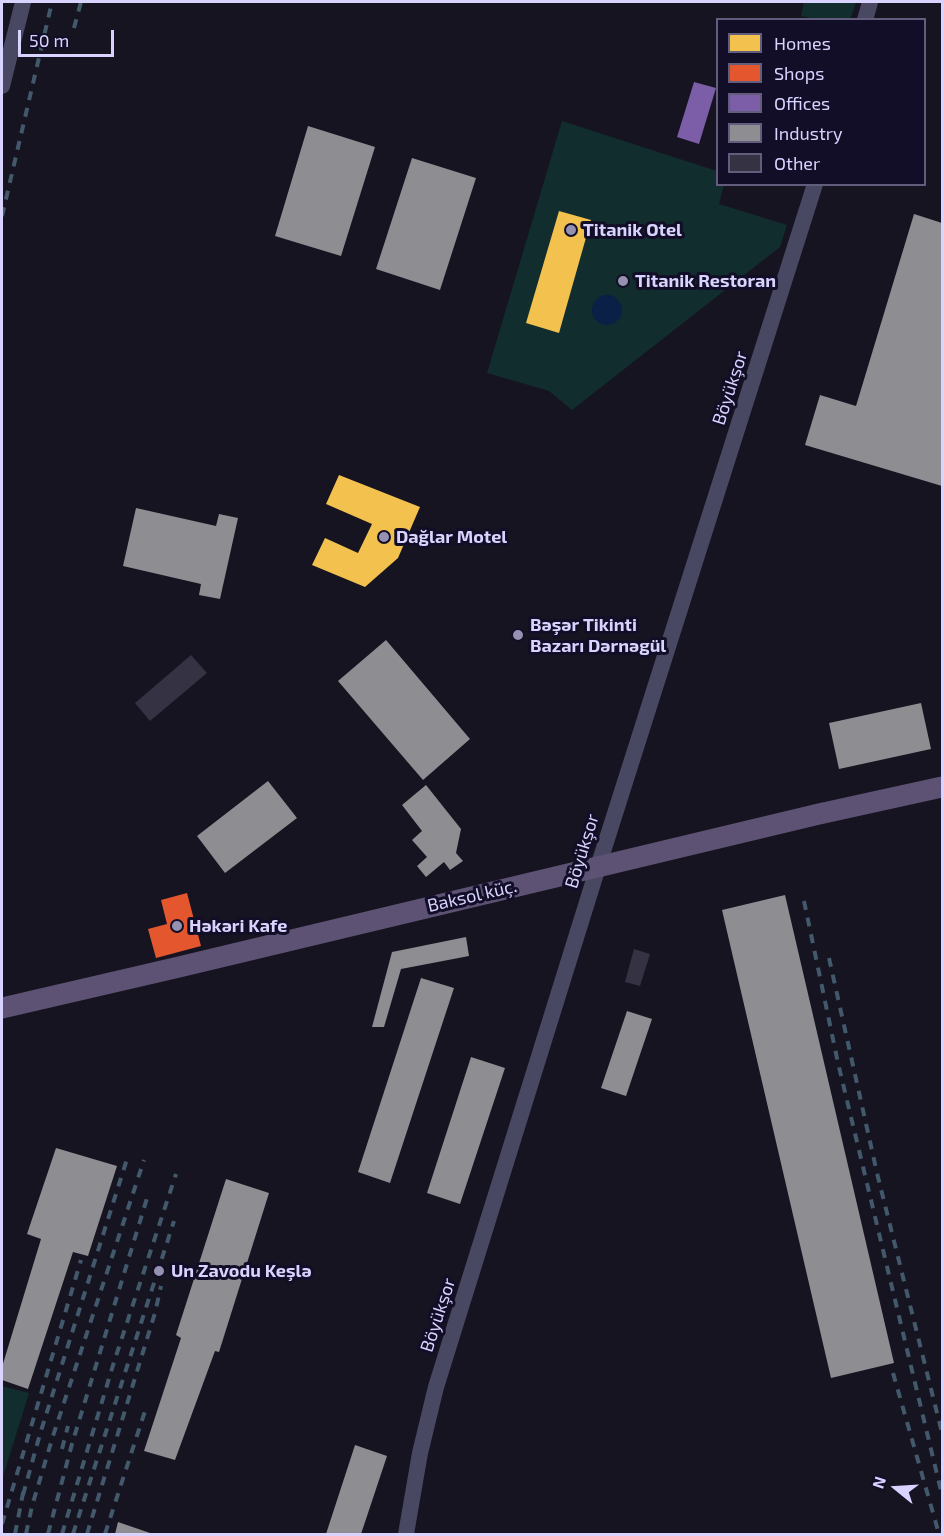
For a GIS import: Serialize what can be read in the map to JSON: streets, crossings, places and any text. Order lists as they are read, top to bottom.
{
  "streets": {
    "main road": ["Baksol küç."],
    "street": ["Böyükşor"]
  },
  "crossings": [
    ["Böyükşor", "Baksol küç."]
  ],
  "places": [
    "Titanik Otel",
    "Titanik Restoran",
    "Dağlar Motel",
    "Bəşər Tikinti Bazarı Dərnəgül",
    "Həkəri Kafe",
    "Un Zavodu Keşlə"
  ],
  "legend": [
    "Homes",
    "Shops",
    "Offices",
    "Industry",
    "Other"
  ],
  "scale_bar": "50 m",
  "north": "left"
}
